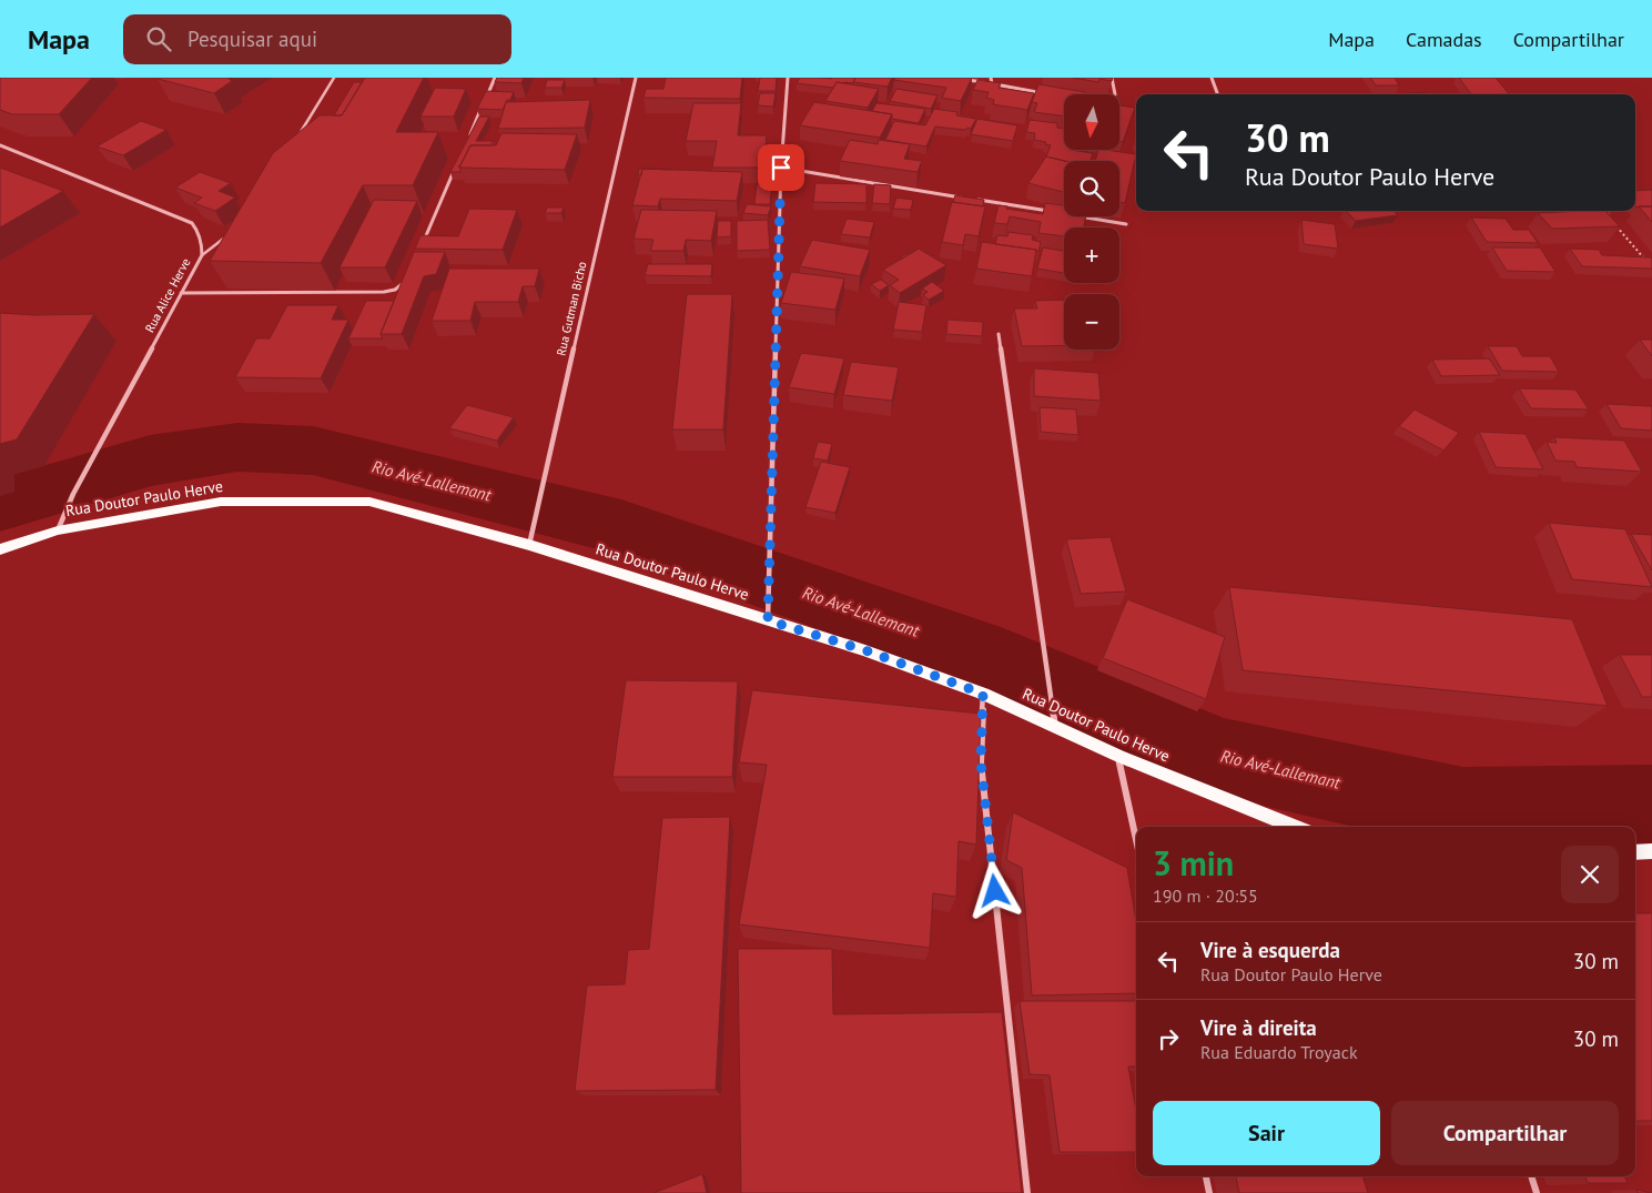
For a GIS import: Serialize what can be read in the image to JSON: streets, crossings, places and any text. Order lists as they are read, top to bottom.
{
  "streets": {
    "main road": ["Rua Doutor Paulo Herve"],
    "street": ["Rua Alice Herve", "Rua Gutman Bicho"]
  },
  "crossings": [
    ["Rua Alice Herve", "Rua Doutor Paulo Herve"],
    ["Rua Gutman Bicho", "Rua Doutor Paulo Herve"]
  ],
  "water": ["Rio Avé‐Lallemant"],
  "north": "bottom",
  "page": {
    "header": "Mapa",
    "search": "Pesquisar aqui",
    "nav": ["Mapa", "Camadas", "Compartilhar"],
    "map_buttons": ["+", "−"],
    "turn": ["30 m", "Rua Doutor Paulo Herve"],
    "heading": ["3 min", "190 m · 20:55"],
    "list": [
      {
        "name": "Vire à esquerda",
        "note": "Rua Doutor Paulo Herve",
        "value": "30 m"
      },
      {
        "name": "Vire à direita",
        "note": "Rua Eduardo Troyack",
        "value": "30 m"
      }
    ],
    "buttons": ["Sair", "Compartilhar"]
  }
}
